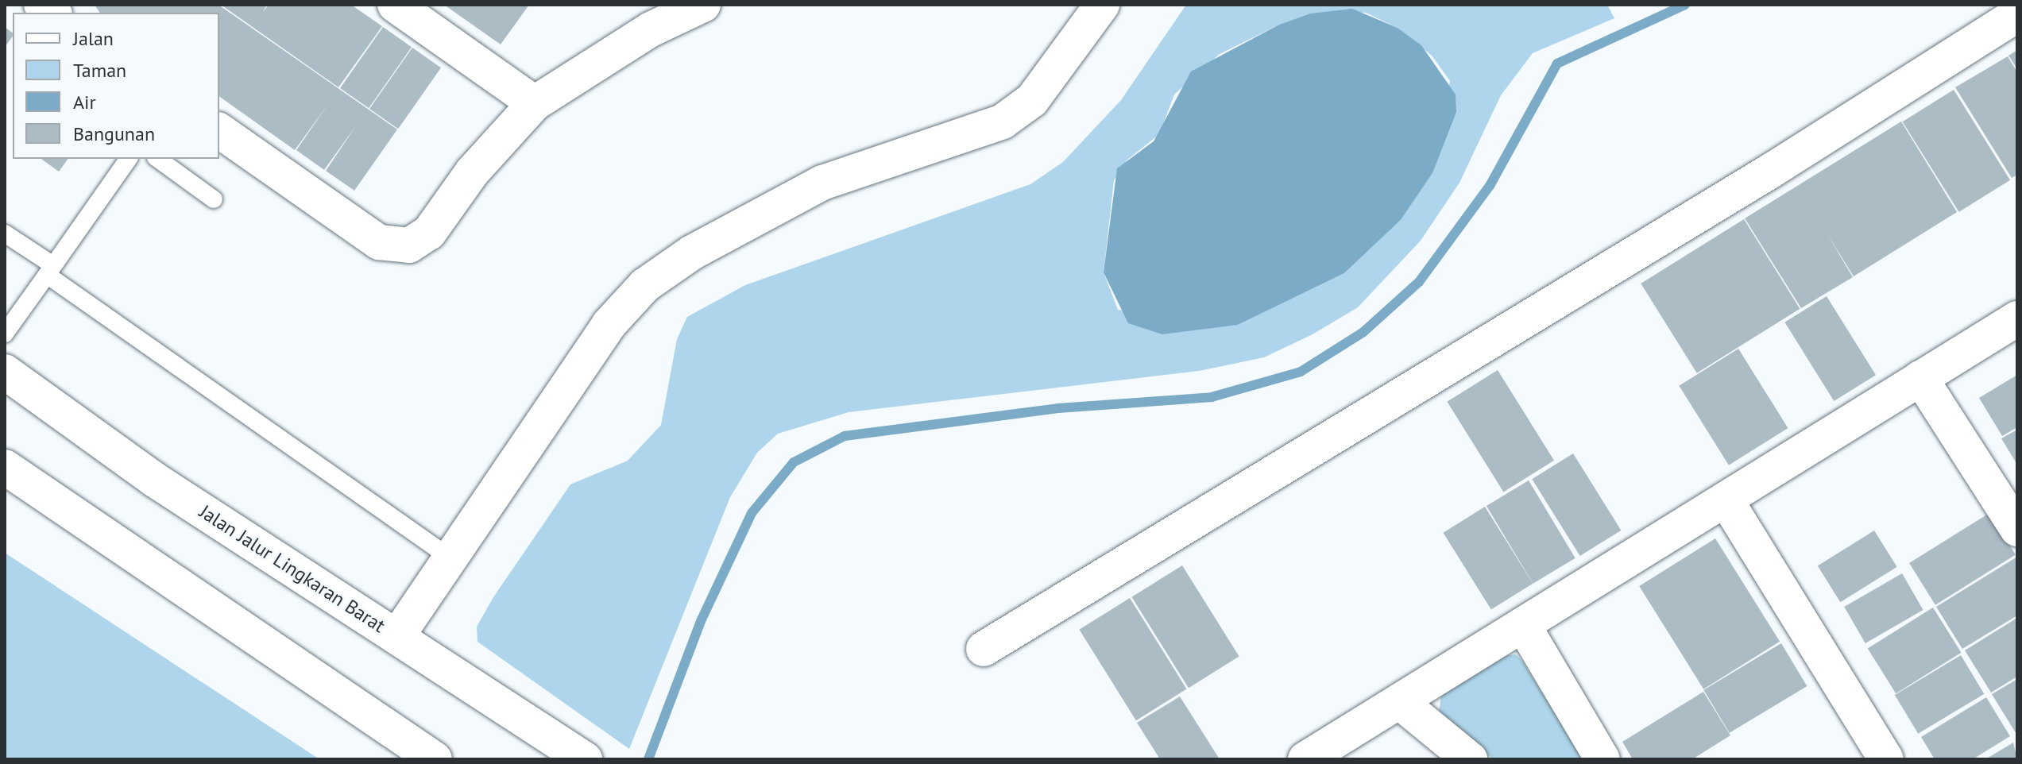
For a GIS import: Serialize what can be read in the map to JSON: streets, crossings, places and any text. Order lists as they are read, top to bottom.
{
  "streets": {
    "street": ["Jalan Jalur Lingkaran Barat"]
  },
  "legend": [
    "Jalan",
    "Taman",
    "Air",
    "Bangunan"
  ]
}
